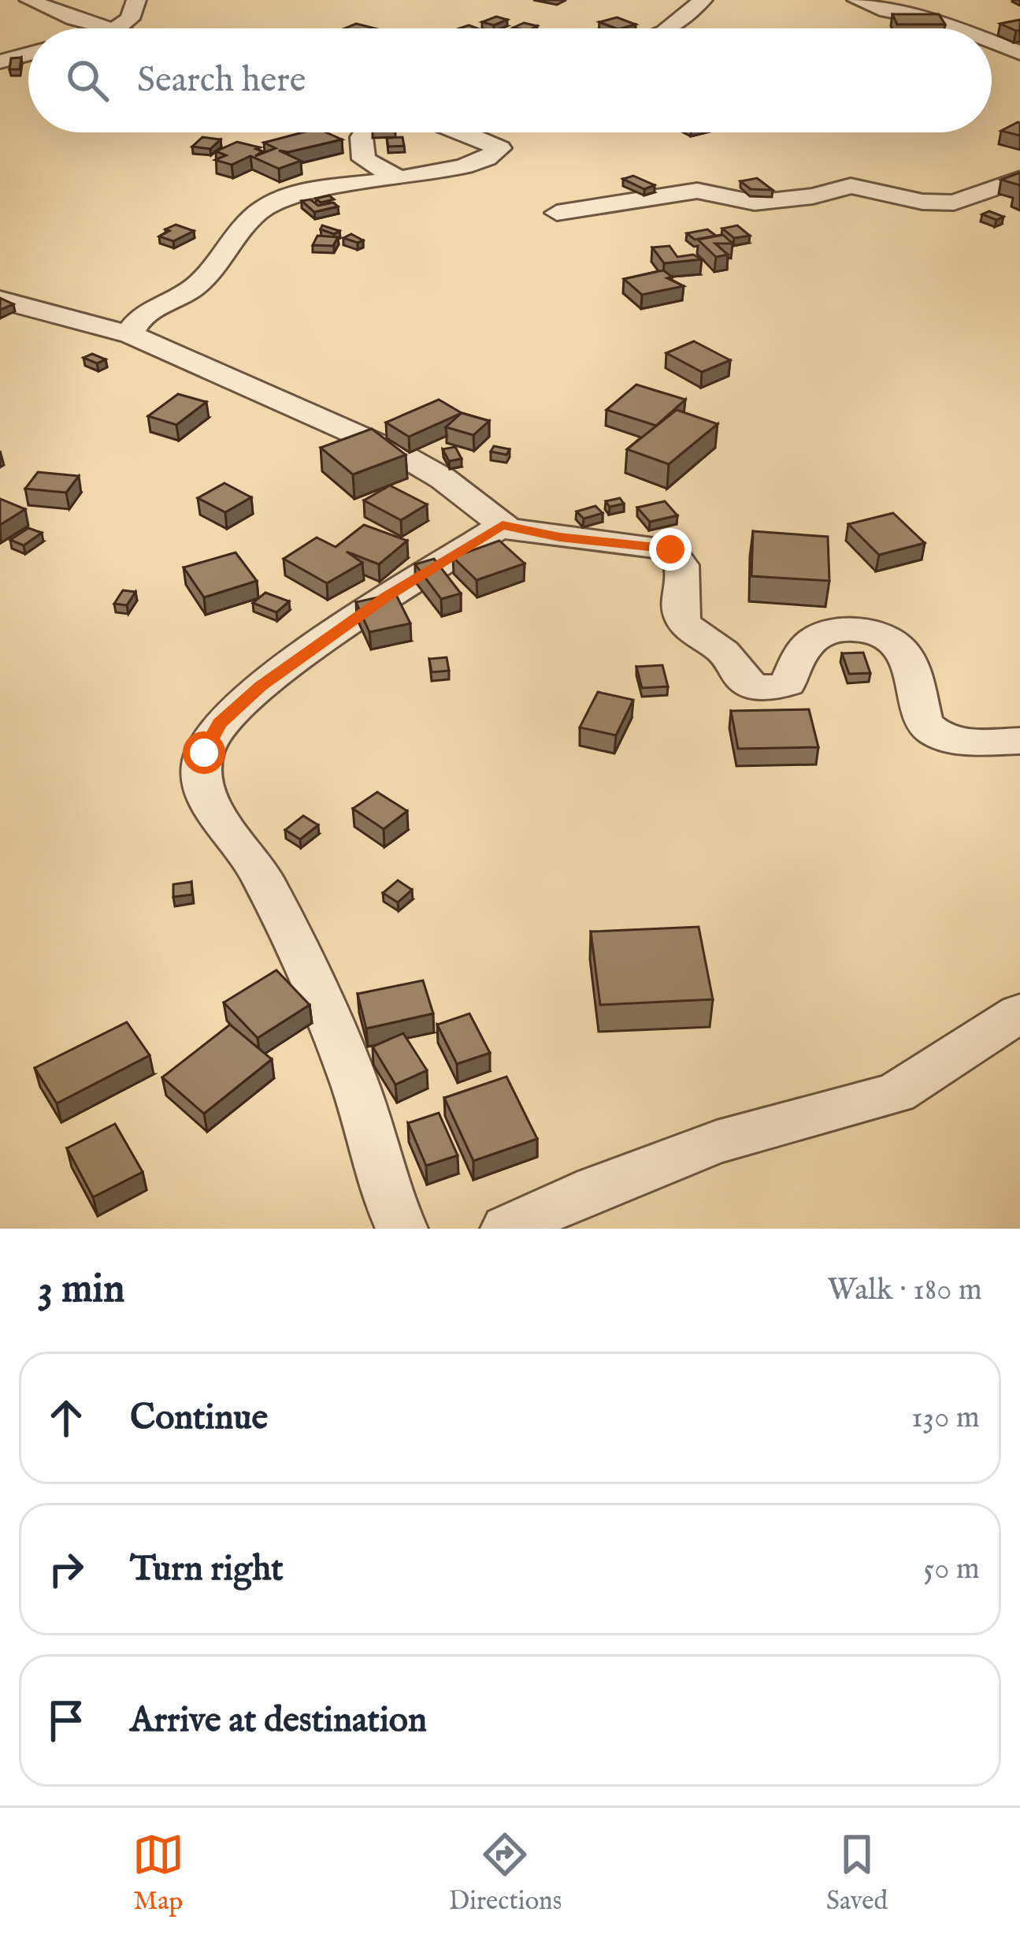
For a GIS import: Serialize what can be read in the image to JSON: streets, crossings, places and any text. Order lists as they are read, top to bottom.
{
  "page": {
    "search": "Search here",
    "heading": ["3 min", "Walk · 180 m"],
    "list": [
      ["Continue", "130 m"],
      ["Turn right", "50 m"],
      "Arrive at destination"
    ],
    "nav": ["Map", "Directions", "Saved"]
  }
}
